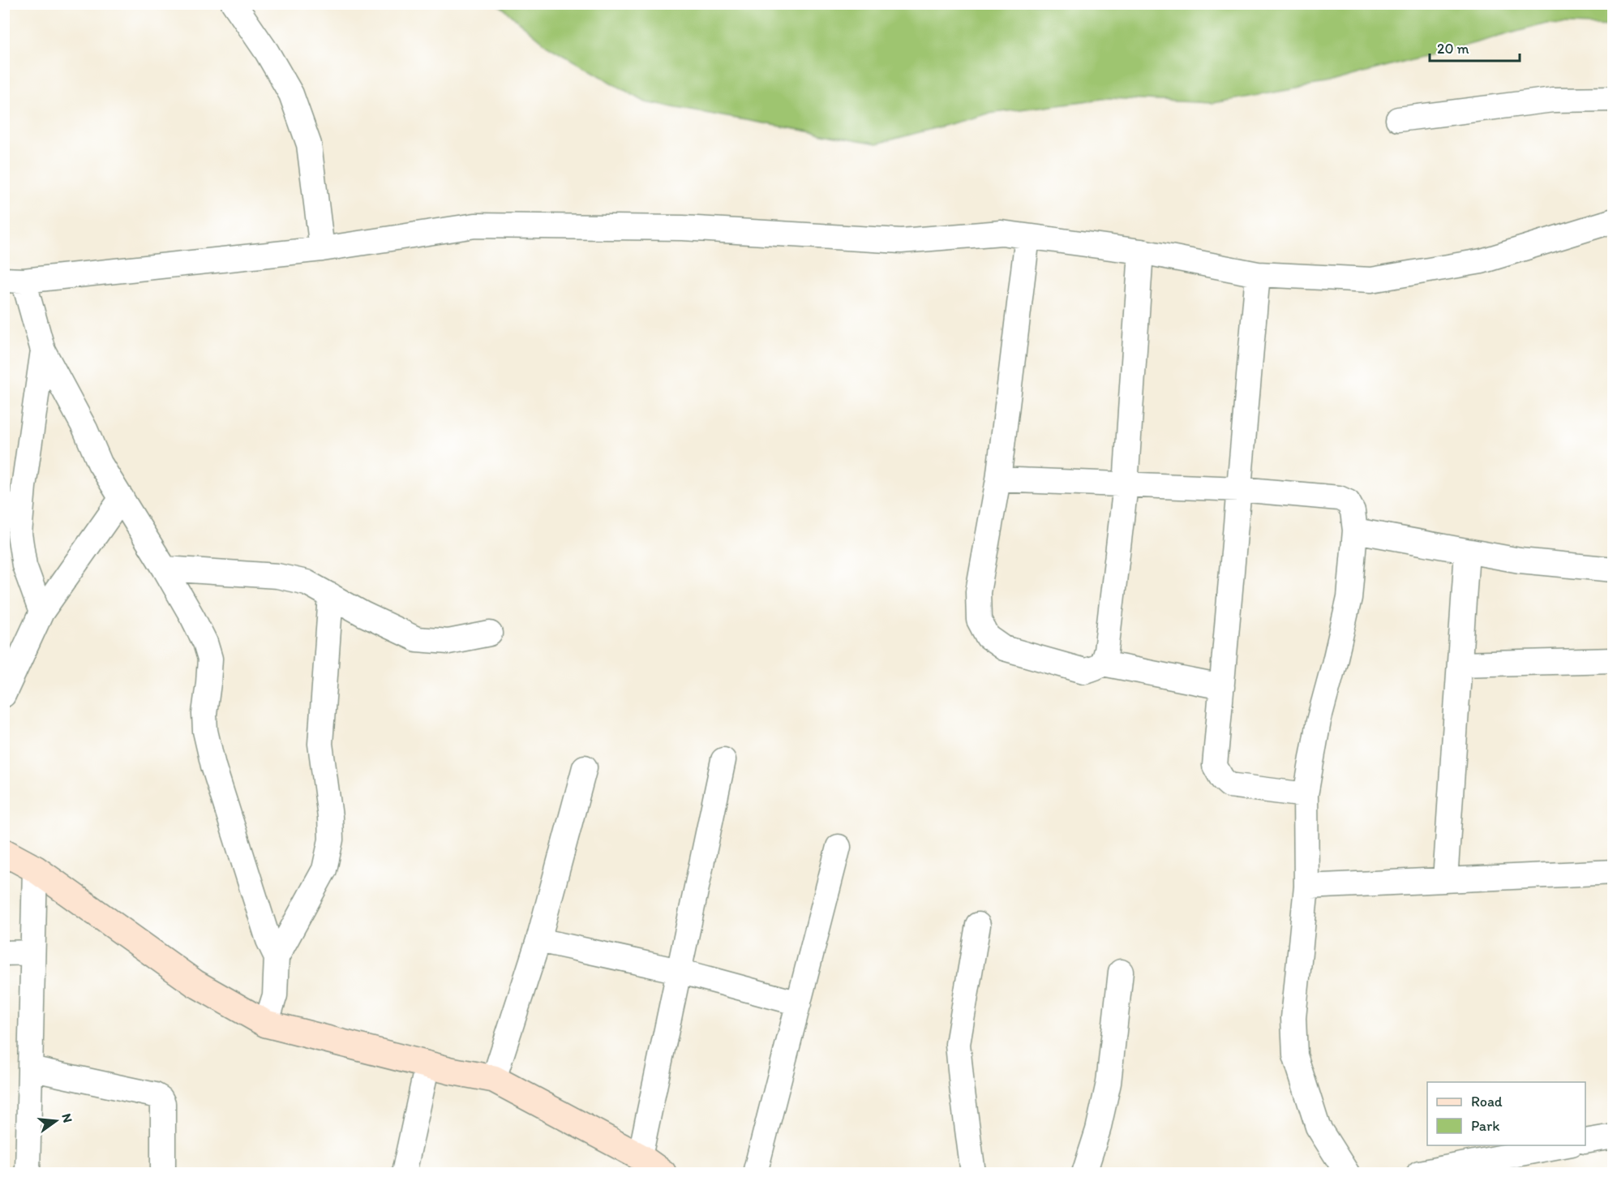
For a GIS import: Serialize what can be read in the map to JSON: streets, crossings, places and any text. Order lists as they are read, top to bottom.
{
  "legend": ["Road", "Park"],
  "scale_bar": "20 m",
  "north": "right"
}
